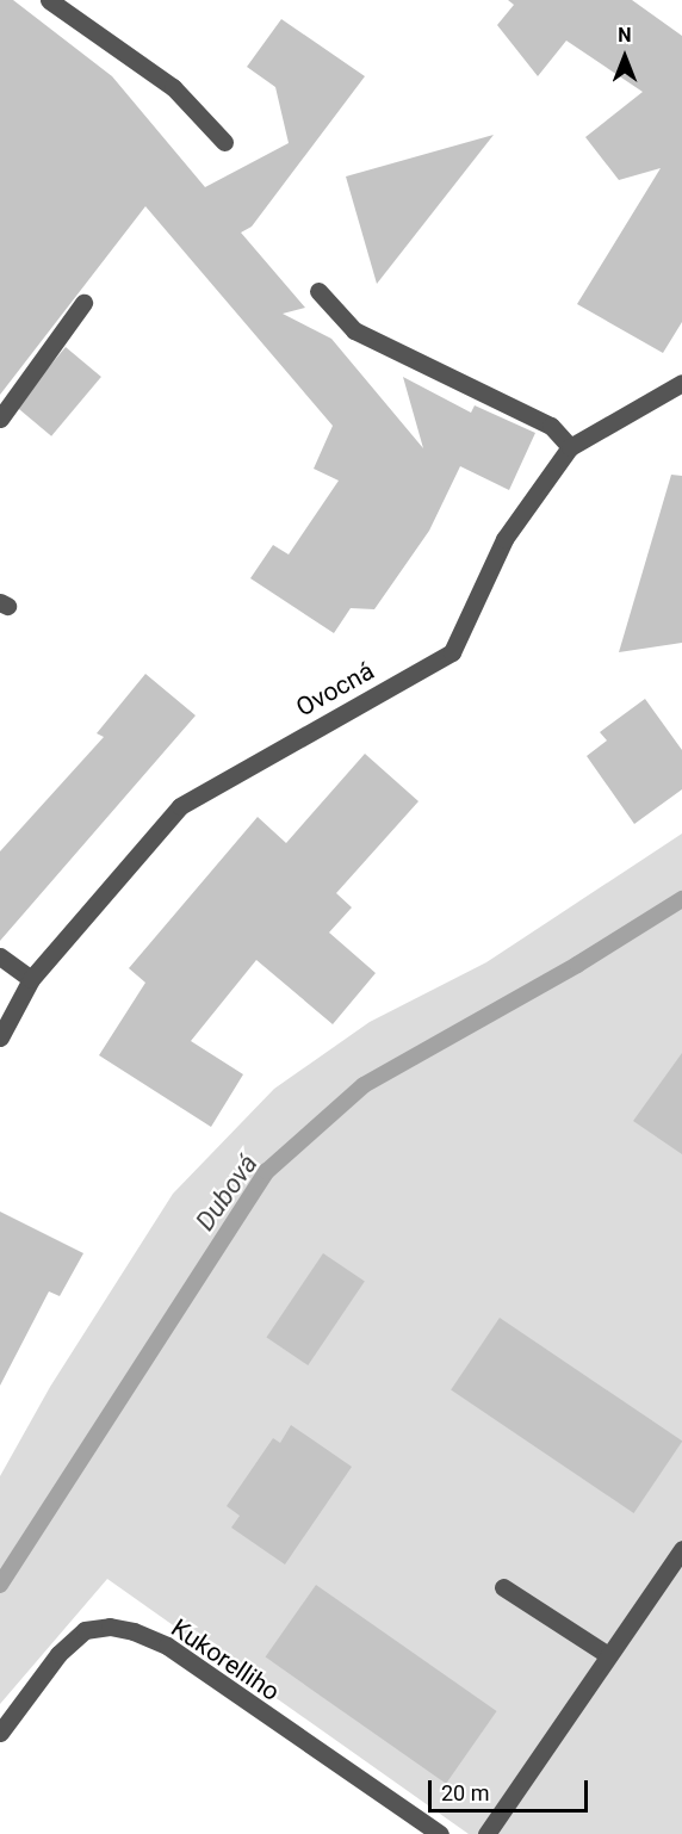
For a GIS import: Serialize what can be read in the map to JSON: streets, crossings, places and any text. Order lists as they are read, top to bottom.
{
  "streets": {
    "street": ["Ovocná", "Kukorelliho"]
  },
  "water": ["Dubová"],
  "scale_bar": "20 m",
  "north": "top"
}
